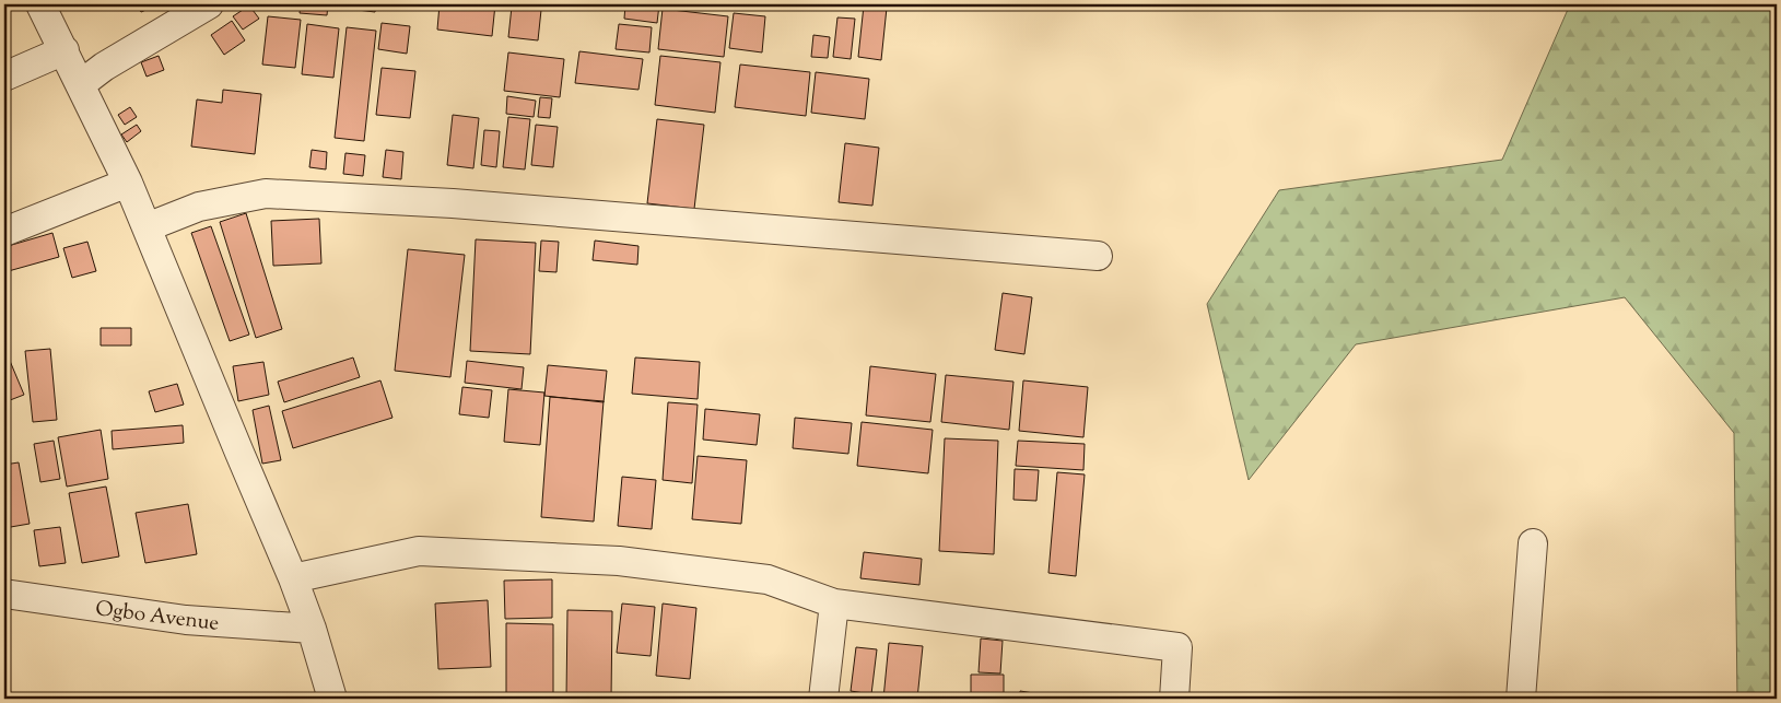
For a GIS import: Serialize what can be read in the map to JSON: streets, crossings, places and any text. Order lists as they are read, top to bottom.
{
  "streets": {
    "street": ["Ogbo Avenue"]
  }
}
